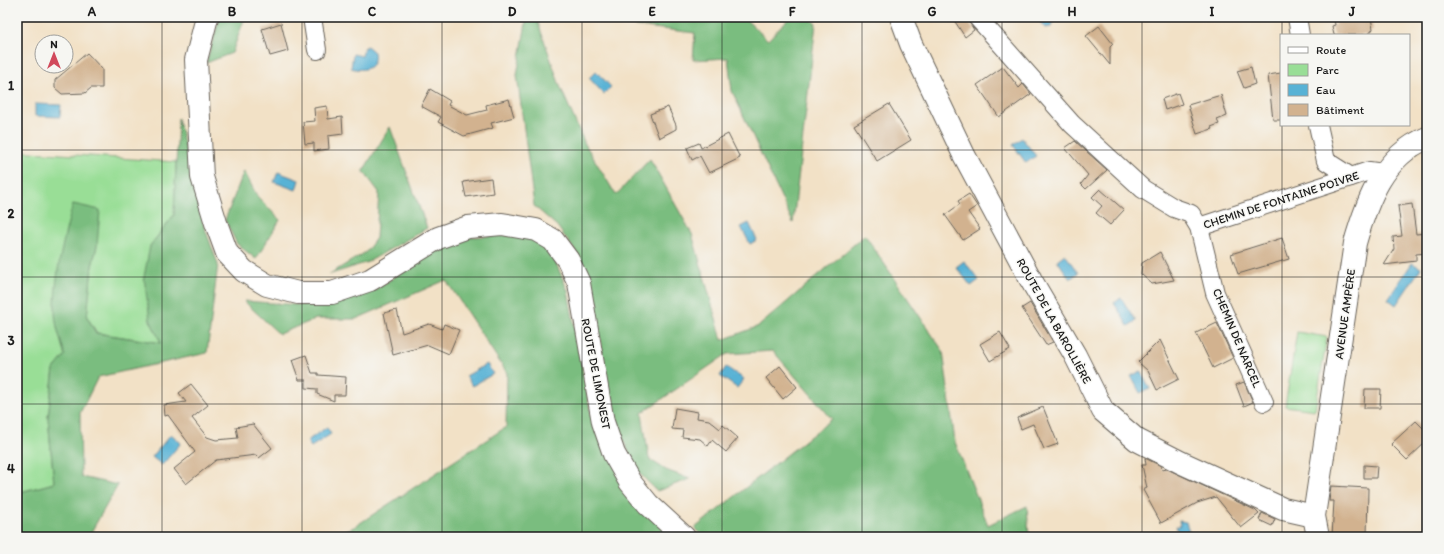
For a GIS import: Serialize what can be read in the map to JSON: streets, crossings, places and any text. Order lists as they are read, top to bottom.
{
  "streets": {
    "street": [
      "CHEMIN DE FONTAINE POIVRE",
      "AVENUE AMPÈRE",
      "ROUTE DE LA BAROLLIÈRE",
      "CHEMIN DE NARCEL",
      "ROUTE DE LIMONEST"
    ]
  },
  "crossings": [
    ["CHEMIN DE FONTAINE POIVRE", "AVENUE AMPÈRE"],
    ["CHEMIN DE FONTAINE POIVRE", "CHEMIN DE NARCEL"],
    ["AVENUE AMPÈRE", "ROUTE DE LA BAROLLIÈRE"]
  ],
  "legend": [
    "Route",
    "Parc",
    "Eau",
    "Bâtiment"
  ],
  "north": "top",
  "grid": {
    "columns": [
      "A",
      "B",
      "C",
      "D",
      "E",
      "F",
      "G",
      "H",
      "I",
      "J"
    ],
    "rows": [
      "1",
      "2",
      "3",
      "4"
    ]
  }
}
